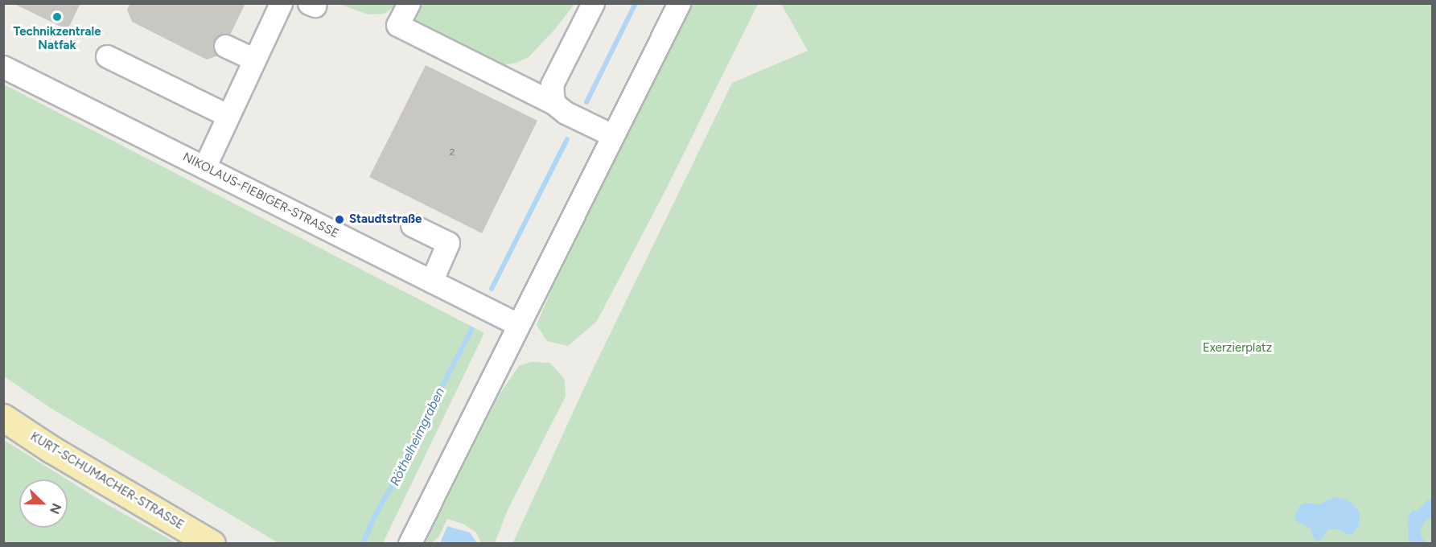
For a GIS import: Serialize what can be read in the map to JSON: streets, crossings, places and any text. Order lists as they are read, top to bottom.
{
  "streets": {
    "main road": ["KURT-SCHUMACHER-STRASSE"],
    "street": ["NIKOLAUS-FIEBIGER-STRASSE"]
  },
  "water": ["Röthelheimgraben"],
  "parks": ["Exerzierplatz"],
  "places": ["Technikzentrale Natfak", "Staudtstraße"],
  "house_numbers": ["2"],
  "north": "bottom right"
}
